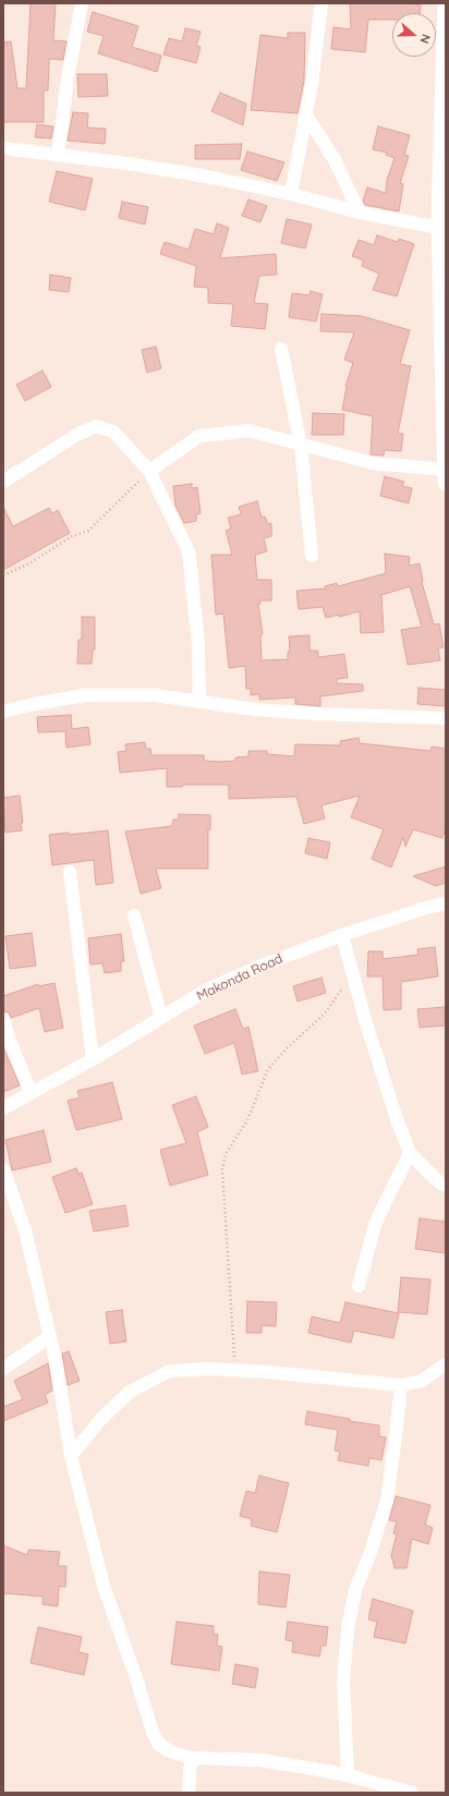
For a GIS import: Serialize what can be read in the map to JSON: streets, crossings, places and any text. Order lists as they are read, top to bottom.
{
  "streets": {
    "street": ["Makonda Road"]
  },
  "north": "right"
}
